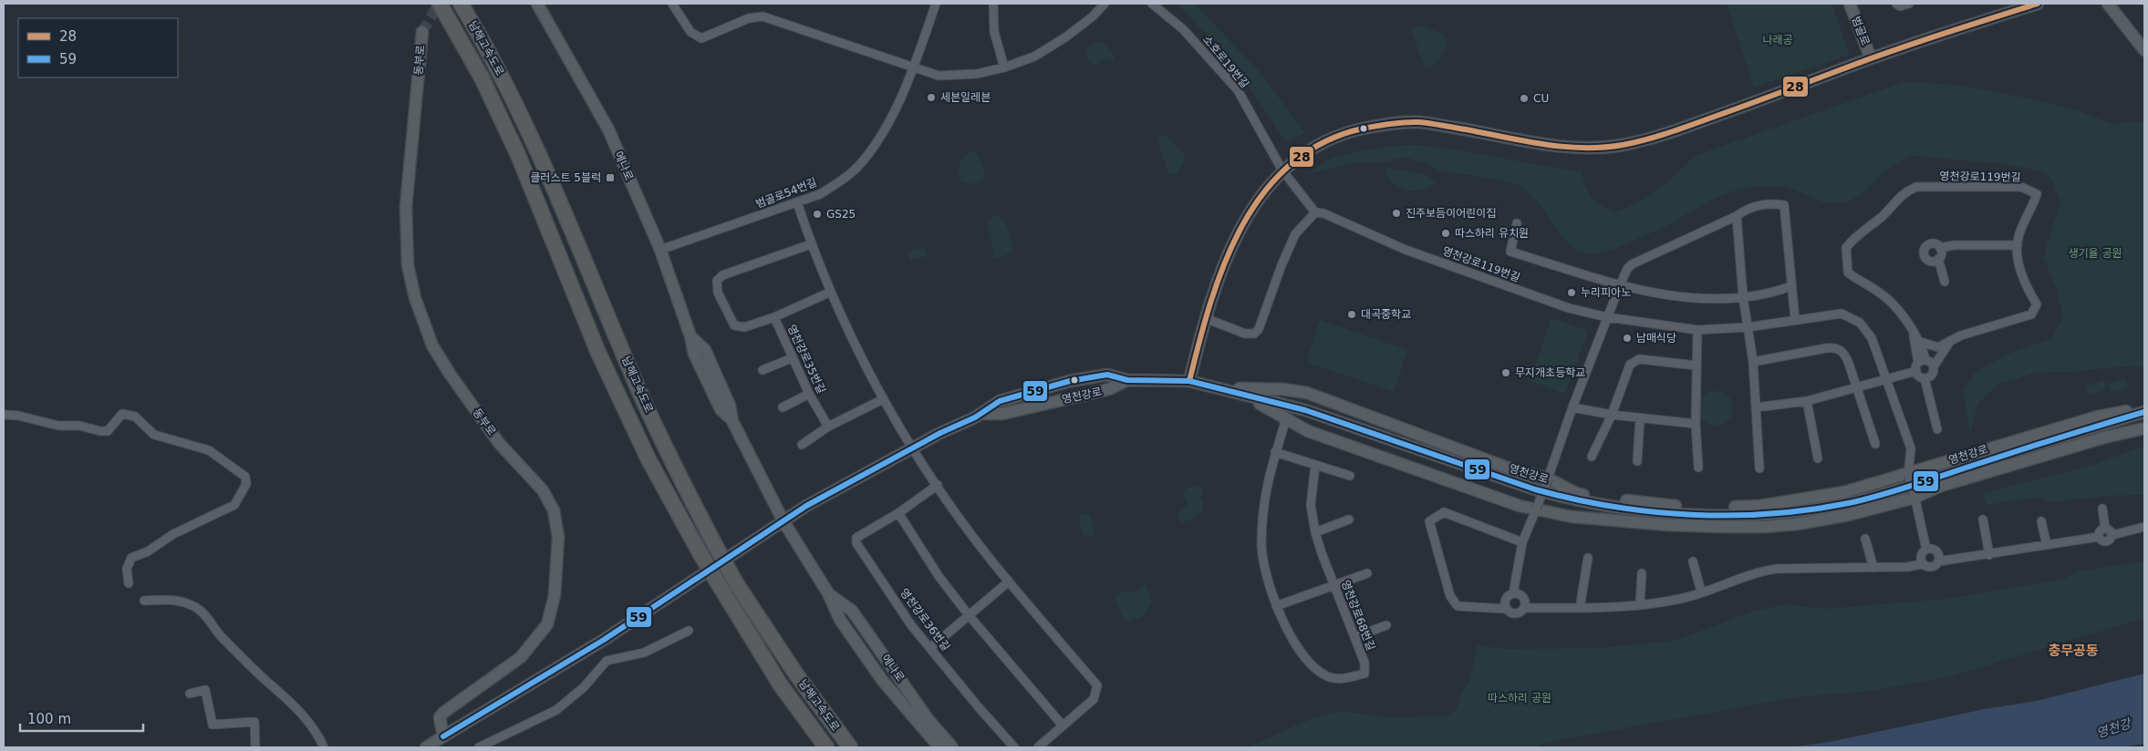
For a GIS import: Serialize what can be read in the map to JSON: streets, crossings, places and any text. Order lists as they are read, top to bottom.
{
  "streets": {
    "highway": ["남해고속도로"],
    "street": [
      "범골로",
      "동부로",
      "소호로19번길",
      "에나로",
      "영천강로119번길",
      "범골로54번길",
      "영천강로35번길",
      "영천강로",
      "영천강로68번길",
      "영천강로36번길"
    ]
  },
  "crossings": [
    ["동부로", "영천강로"],
    ["에나로", "범골로54번길"],
    ["에나로", "영천강로"],
    ["영천강로119번길", "영천강로"],
    ["영천강로", "영천강로68번길"]
  ],
  "districts": ["충무공동"],
  "water": ["영천강"],
  "parks": ["나래공", "생기율 공원", "따스하리 공원"],
  "places": {
    "other": [
      "세븐일레븐",
      "CU",
      "진주보듬이어린이집",
      "GS25",
      "따스하리 유치원",
      "누리피아노",
      "대곡중학교",
      "남매식당",
      "무지개초등학교"
    ],
    "transit": ["클러스트 5블럭"]
  },
  "lines": ["transit line 28", "transit line 59"],
  "legend": ["28", "59"],
  "scale_bar": "100 m"
}
